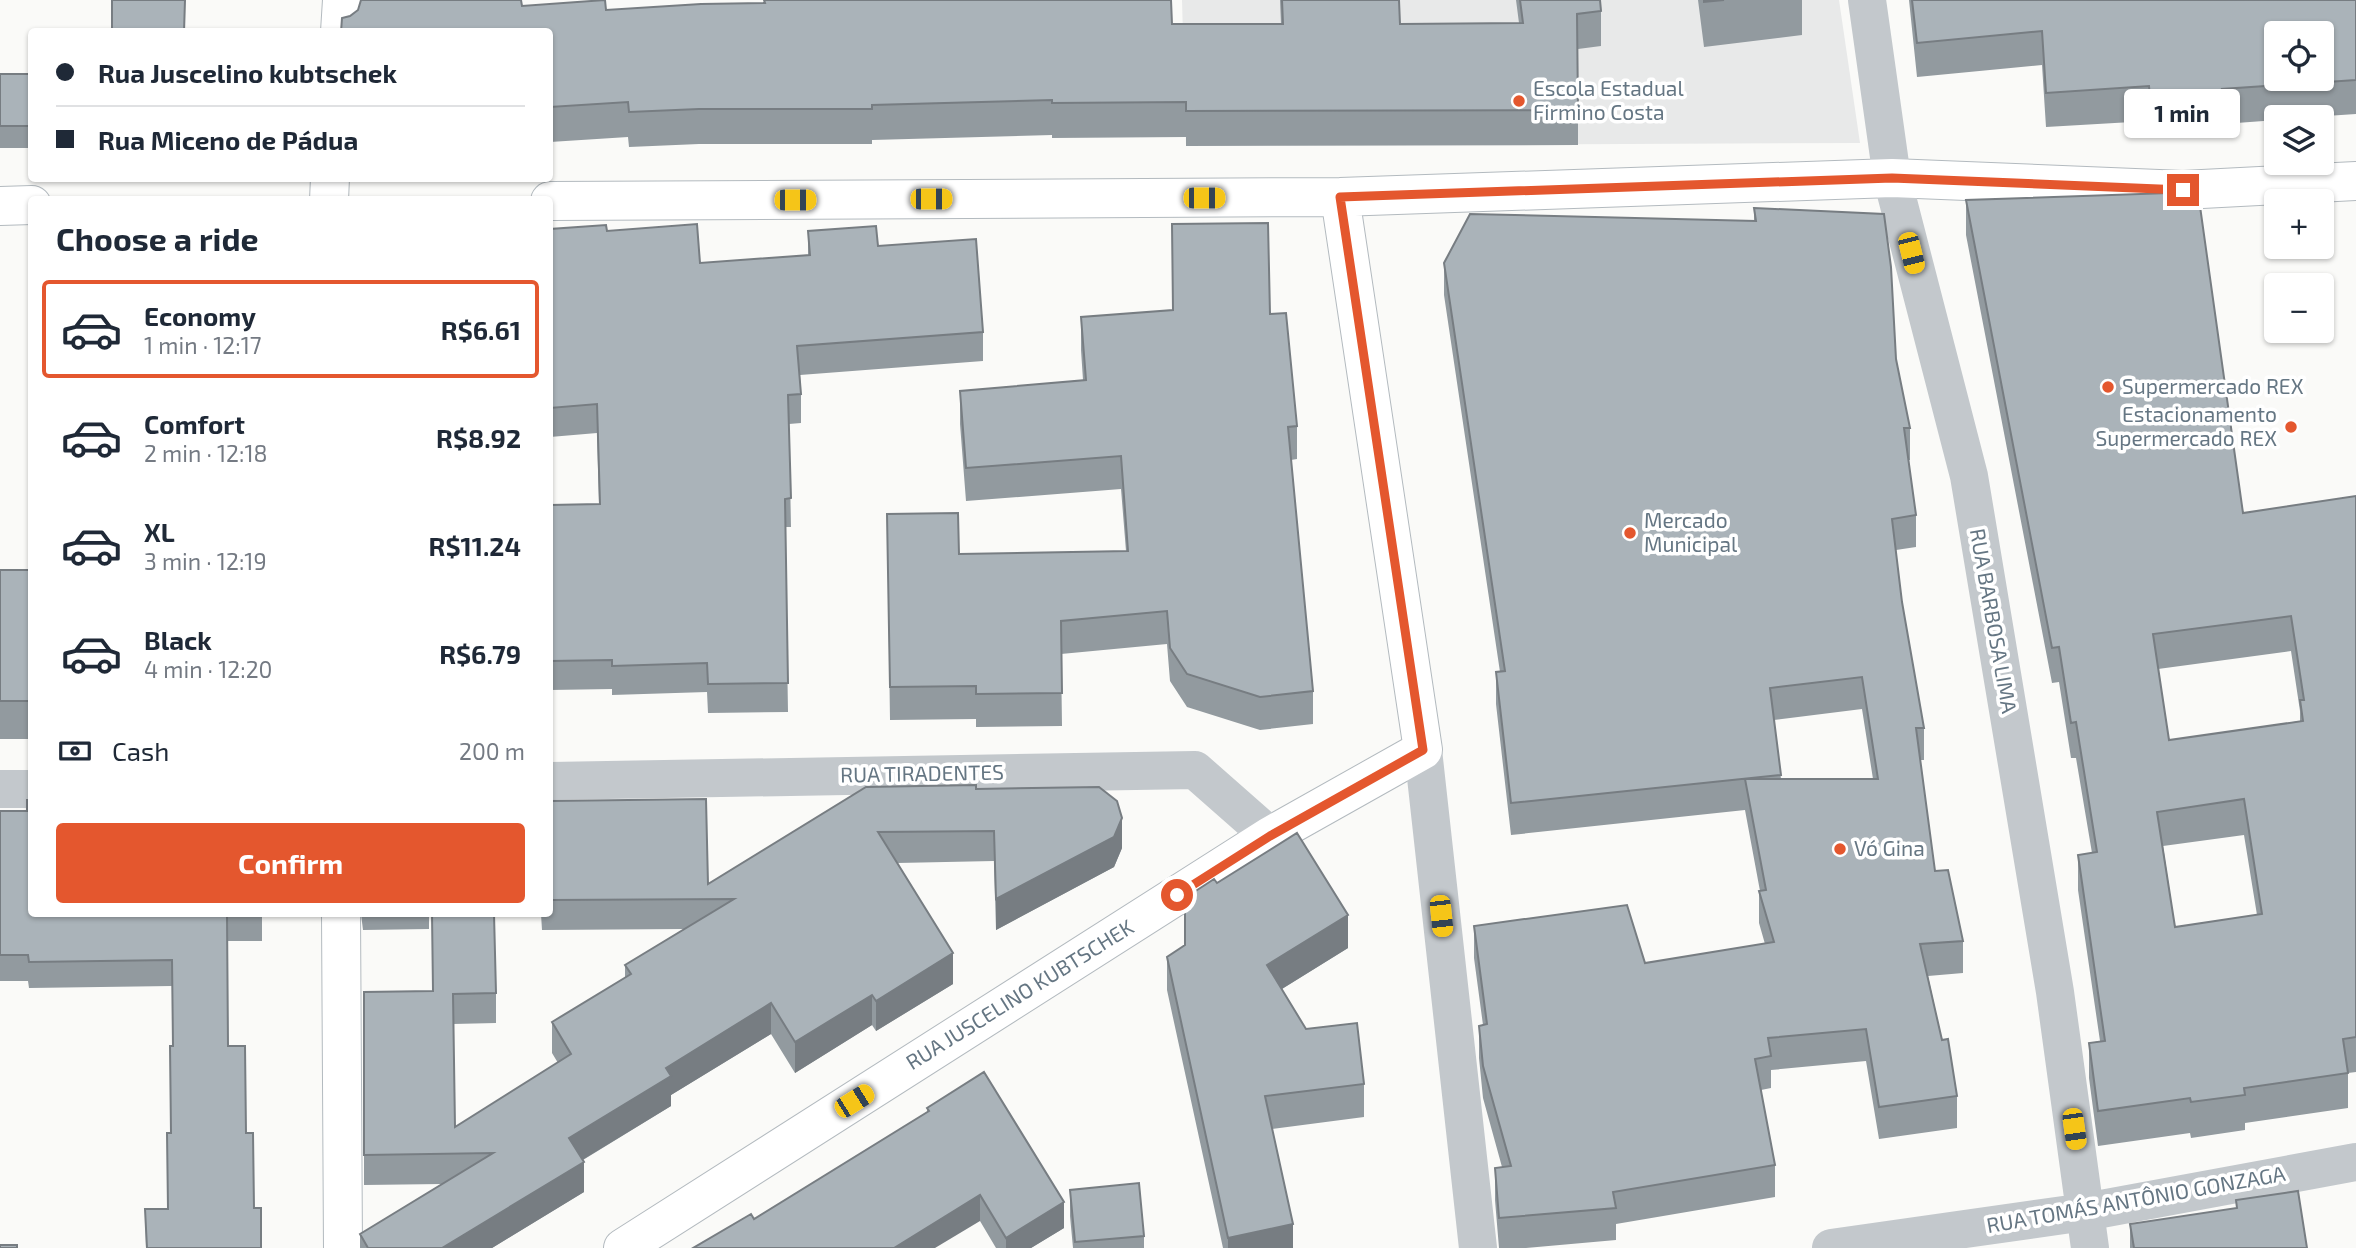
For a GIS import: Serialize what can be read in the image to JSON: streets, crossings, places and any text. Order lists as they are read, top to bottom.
{
  "streets": {
    "main road": ["RUA JUSCELINO KUBTSCHEK"],
    "street": ["RUA BARBOSA LIMA", "RUA TIRADENTES", "RUA TOMÁS ANTÔNIO GONZAGA"]
  },
  "crossings": [
    ["RUA BARBOSA LIMA", "RUA TOMÁS ANTÔNIO GONZAGA"],
    ["RUA TIRADENTES", "RUA JUSCELINO KUBTSCHEK"]
  ],
  "places": [
    "Escola Estadual Firmino Costa",
    "Supermercado REX",
    "Estacionamento Supermercado REX",
    "Mercado Municipal",
    "Vó Gina"
  ],
  "page": {
    "map_buttons": ["+", "−"],
    "banner": ["Rua Juscelino kubtschek", "Rua Miceno de Pádua"],
    "bubble": "1 min",
    "heading": "Choose a ride",
    "list": [
      {
        "name": "Economy",
        "note": "1 min · 12:17",
        "value": "R$6.61"
      },
      {
        "name": "Comfort",
        "note": "2 min · 12:18",
        "value": "R$8.92"
      },
      {
        "name": "XL",
        "note": "3 min · 12:19",
        "value": "R$11.24"
      },
      {
        "name": "Black",
        "note": "4 min · 12:20",
        "value": "R$6.79"
      }
    ],
    "pay": ["Cash", "200 m"],
    "buttons": "Confirm"
  }
}
